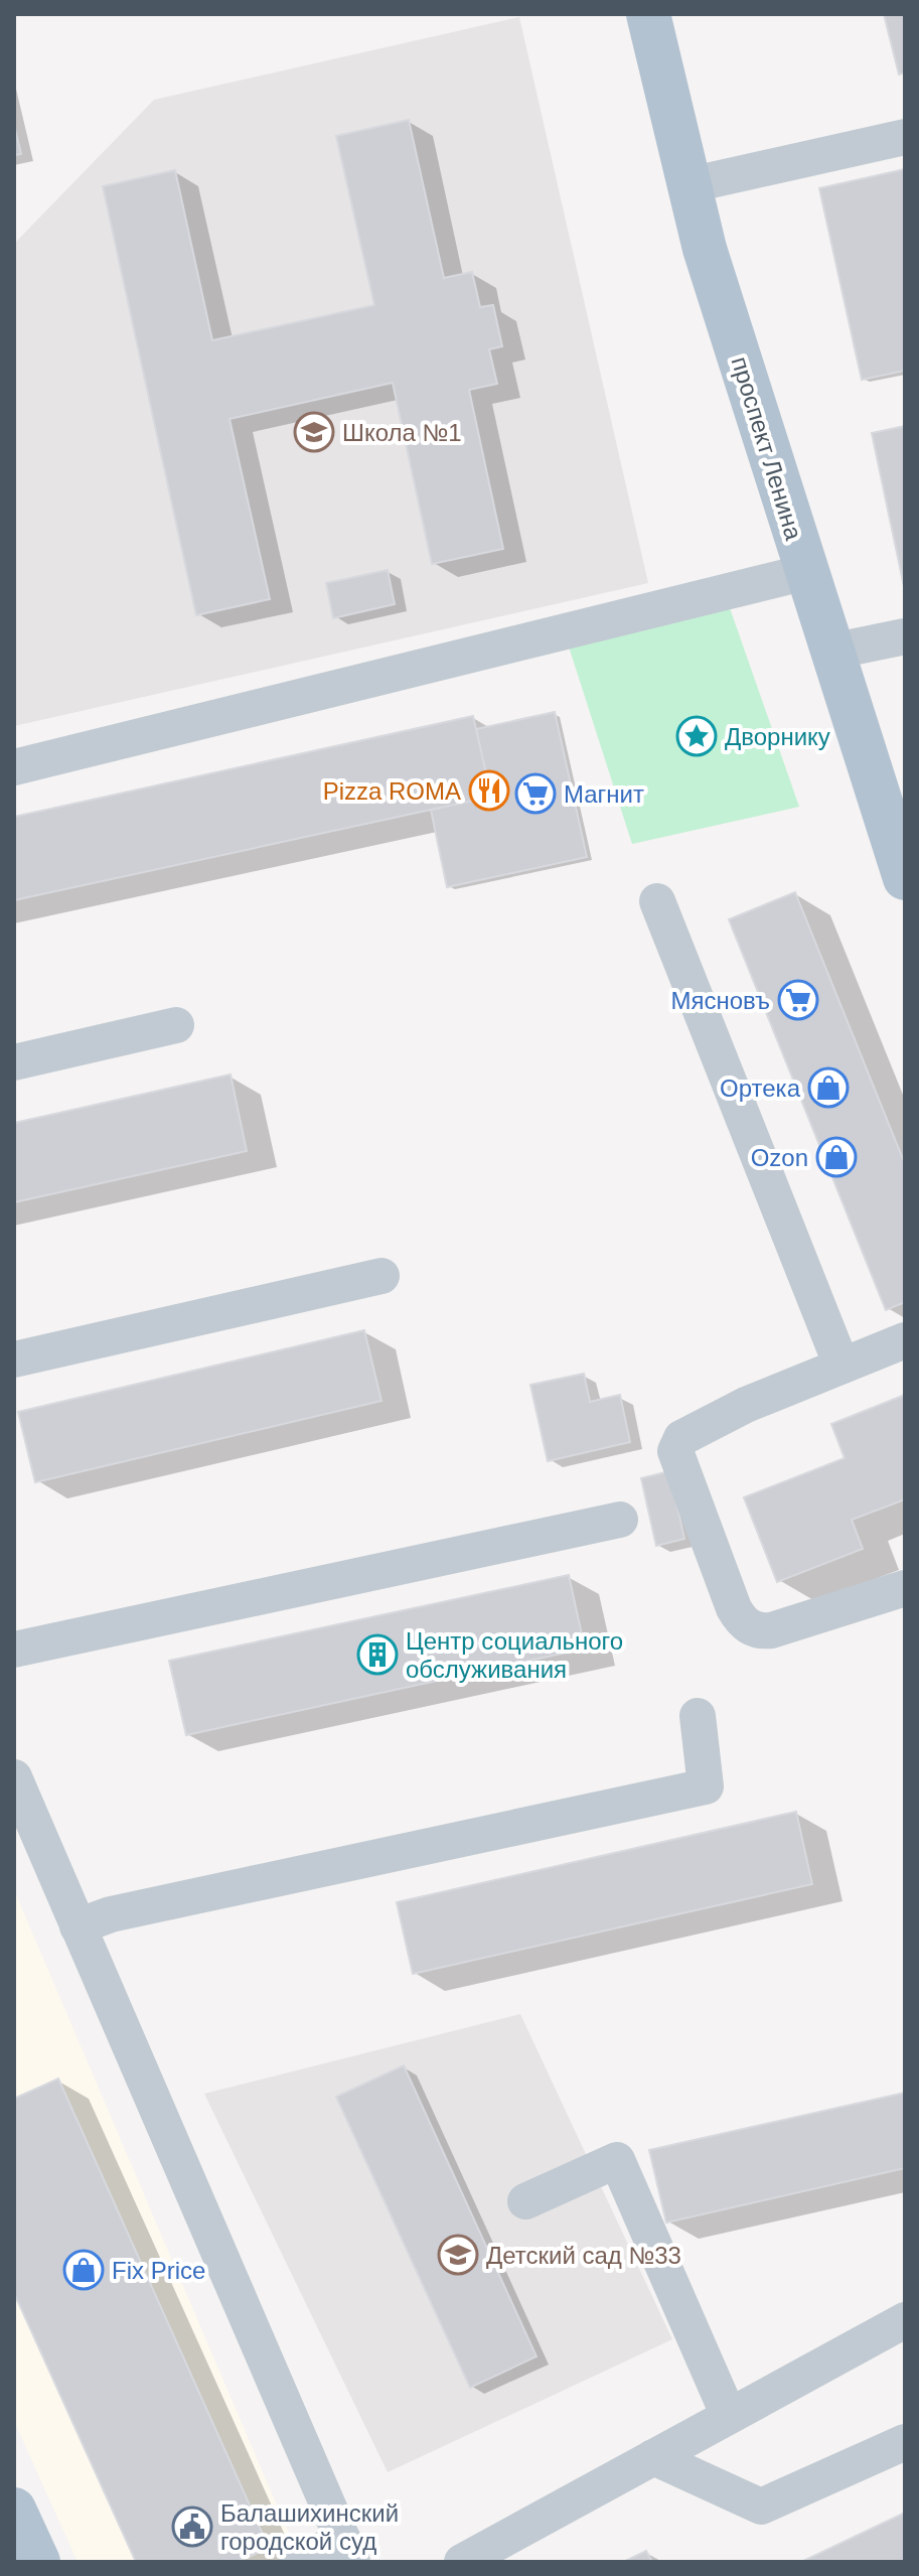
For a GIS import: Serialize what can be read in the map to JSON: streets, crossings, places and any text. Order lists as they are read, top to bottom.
{
  "streets": {
    "main road": ["проспект Ленина"]
  },
  "places": {
    "school or university": ["Школа №1", "Детский сад №33"],
    "place": ["Дворнику"],
    "restaurant": ["Pizza ROMA"],
    "supermarket": ["Магнит", "Мясновъ"],
    "shop": ["Ортека", "Ozon", "Fix Price"],
    "building": ["Центр социального обслуживания"],
    "public building": ["Балашихинский городской суд"]
  }
}
